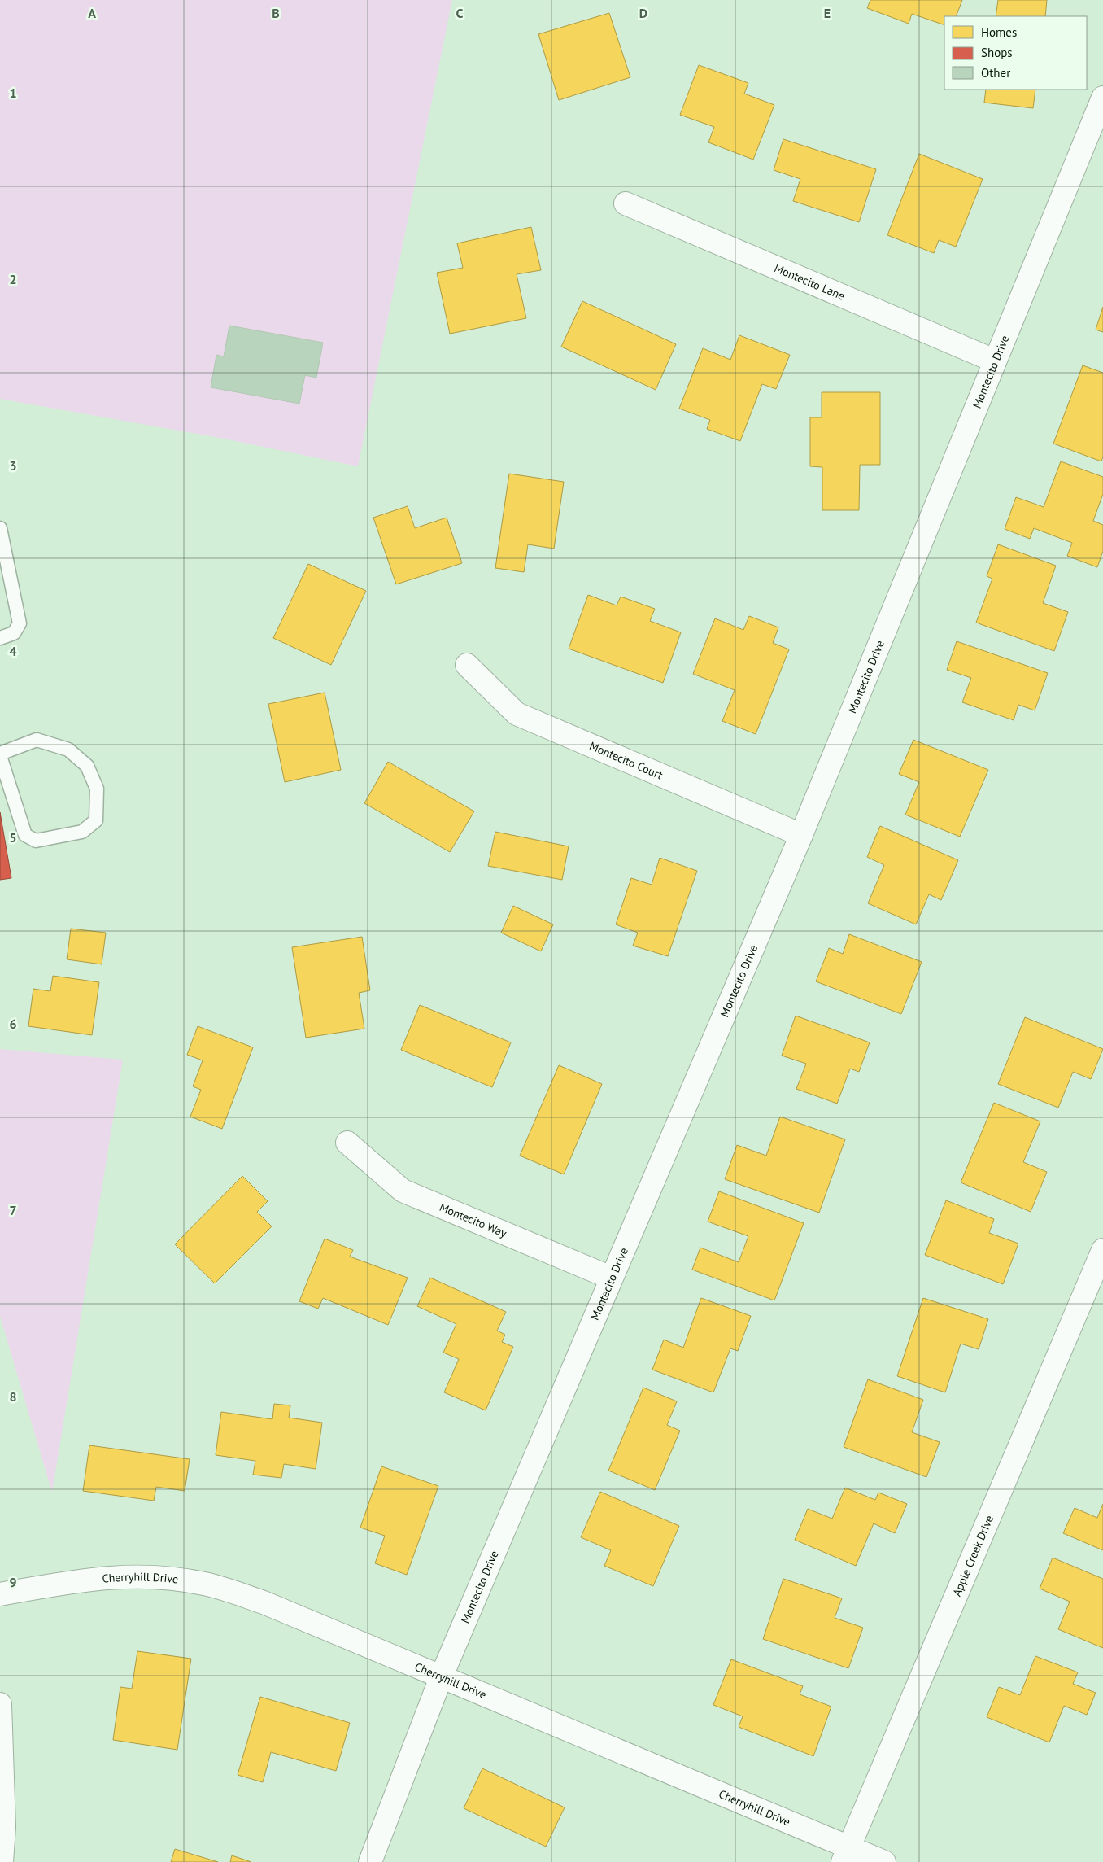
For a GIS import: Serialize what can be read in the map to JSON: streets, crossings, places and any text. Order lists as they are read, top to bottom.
{
  "streets": {
    "street": [
      "Montecito Lane",
      "Montecito Drive",
      "Montecito Court",
      "Montecito Way",
      "Apple Creek Drive",
      "Cherryhill Drive"
    ]
  },
  "crossings": [
    ["Montecito Lane", "Montecito Drive"],
    ["Montecito Drive", "Montecito Court"],
    ["Montecito Drive", "Montecito Way"],
    ["Montecito Drive", "Cherryhill Drive"],
    ["Apple Creek Drive", "Cherryhill Drive"]
  ],
  "legend": ["Homes", "Shops", "Other"],
  "grid": {
    "columns": [
      "A",
      "B",
      "C",
      "D",
      "E"
    ],
    "rows": [
      "1",
      "2",
      "3",
      "4",
      "5",
      "6",
      "7",
      "8",
      "9"
    ]
  }
}
